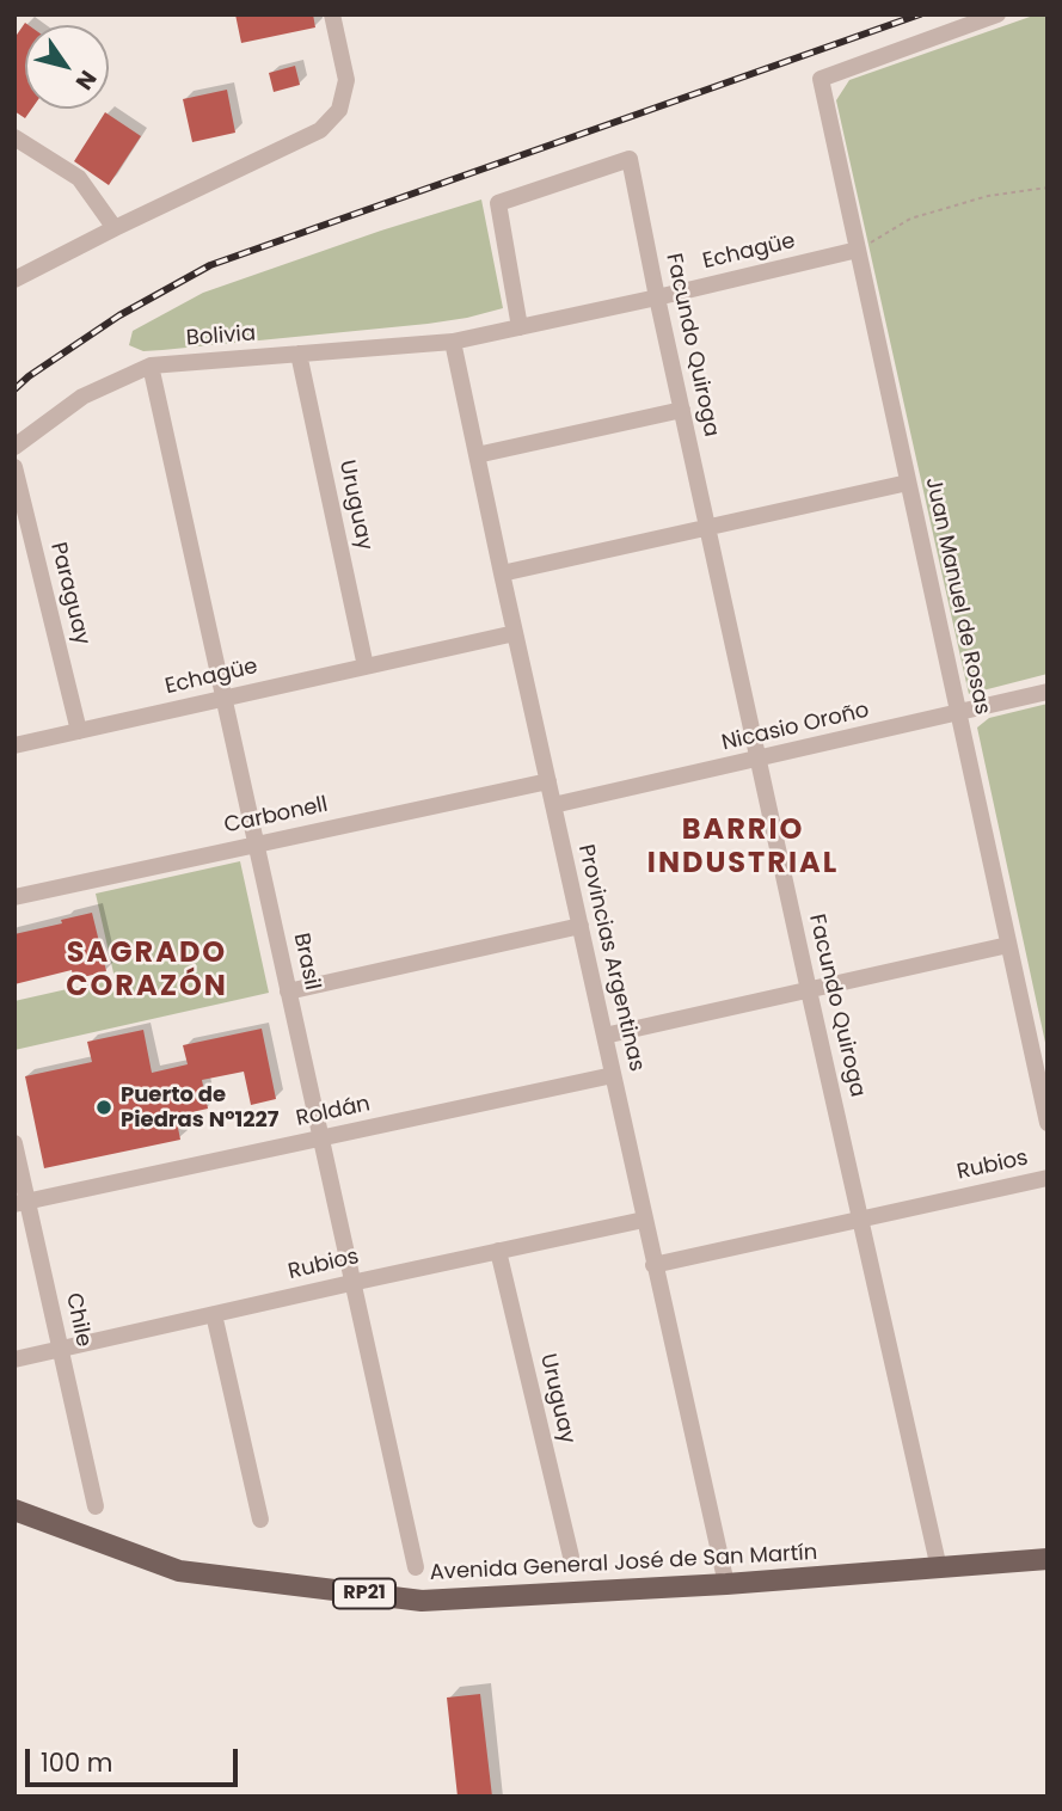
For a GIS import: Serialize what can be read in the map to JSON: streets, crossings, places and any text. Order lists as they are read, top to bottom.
{
  "streets": {
    "main road": ["Avenida General José de San Martín", "RP21"],
    "street": [
      "Echagüe",
      "Bolivia",
      "Facundo Quiroga",
      "Uruguay",
      "Paraguay",
      "Juan Manuel de Rosas",
      "Nicasio Oroño",
      "Carbonell",
      "Provincias Argentinas",
      "Brasil",
      "Roldán",
      "Rubios",
      "Chile"
    ]
  },
  "crossings": [
    ["Echagüe", "Bolivia"],
    ["Echagüe", "Facundo Quiroga"],
    ["Echagüe", "Uruguay"],
    ["Echagüe", "Paraguay"],
    ["Echagüe", "Juan Manuel de Rosas"],
    ["Echagüe", "Provincias Argentinas"],
    ["Echagüe", "Brasil"],
    ["Bolivia", "Uruguay"],
    ["Bolivia", "Provincias Argentinas"],
    ["Bolivia", "Brasil"],
    ["Facundo Quiroga", "Nicasio Oroño"],
    ["Facundo Quiroga", "Rubios"],
    ["Facundo Quiroga", "Avenida General José de San Martín"],
    ["Uruguay", "Rubios"],
    ["Juan Manuel de Rosas", "Nicasio Oroño"],
    ["Nicasio Oroño", "Provincias Argentinas"],
    ["Carbonell", "Provincias Argentinas"],
    ["Carbonell", "Brasil"],
    ["Provincias Argentinas", "Roldán"],
    ["Provincias Argentinas", "Rubios"],
    ["Provincias Argentinas", "Avenida General José de San Martín"],
    ["Brasil", "Roldán"],
    ["Brasil", "Rubios"],
    ["Roldán", "Chile"],
    ["Rubios", "Chile"]
  ],
  "districts": ["BARRIO INDUSTRIAL", "SAGRADO CORAZÓN"],
  "places": ["Puerto de Piedras Nº1227"],
  "scale_bar": "100 m",
  "north": "bottom right"
}
